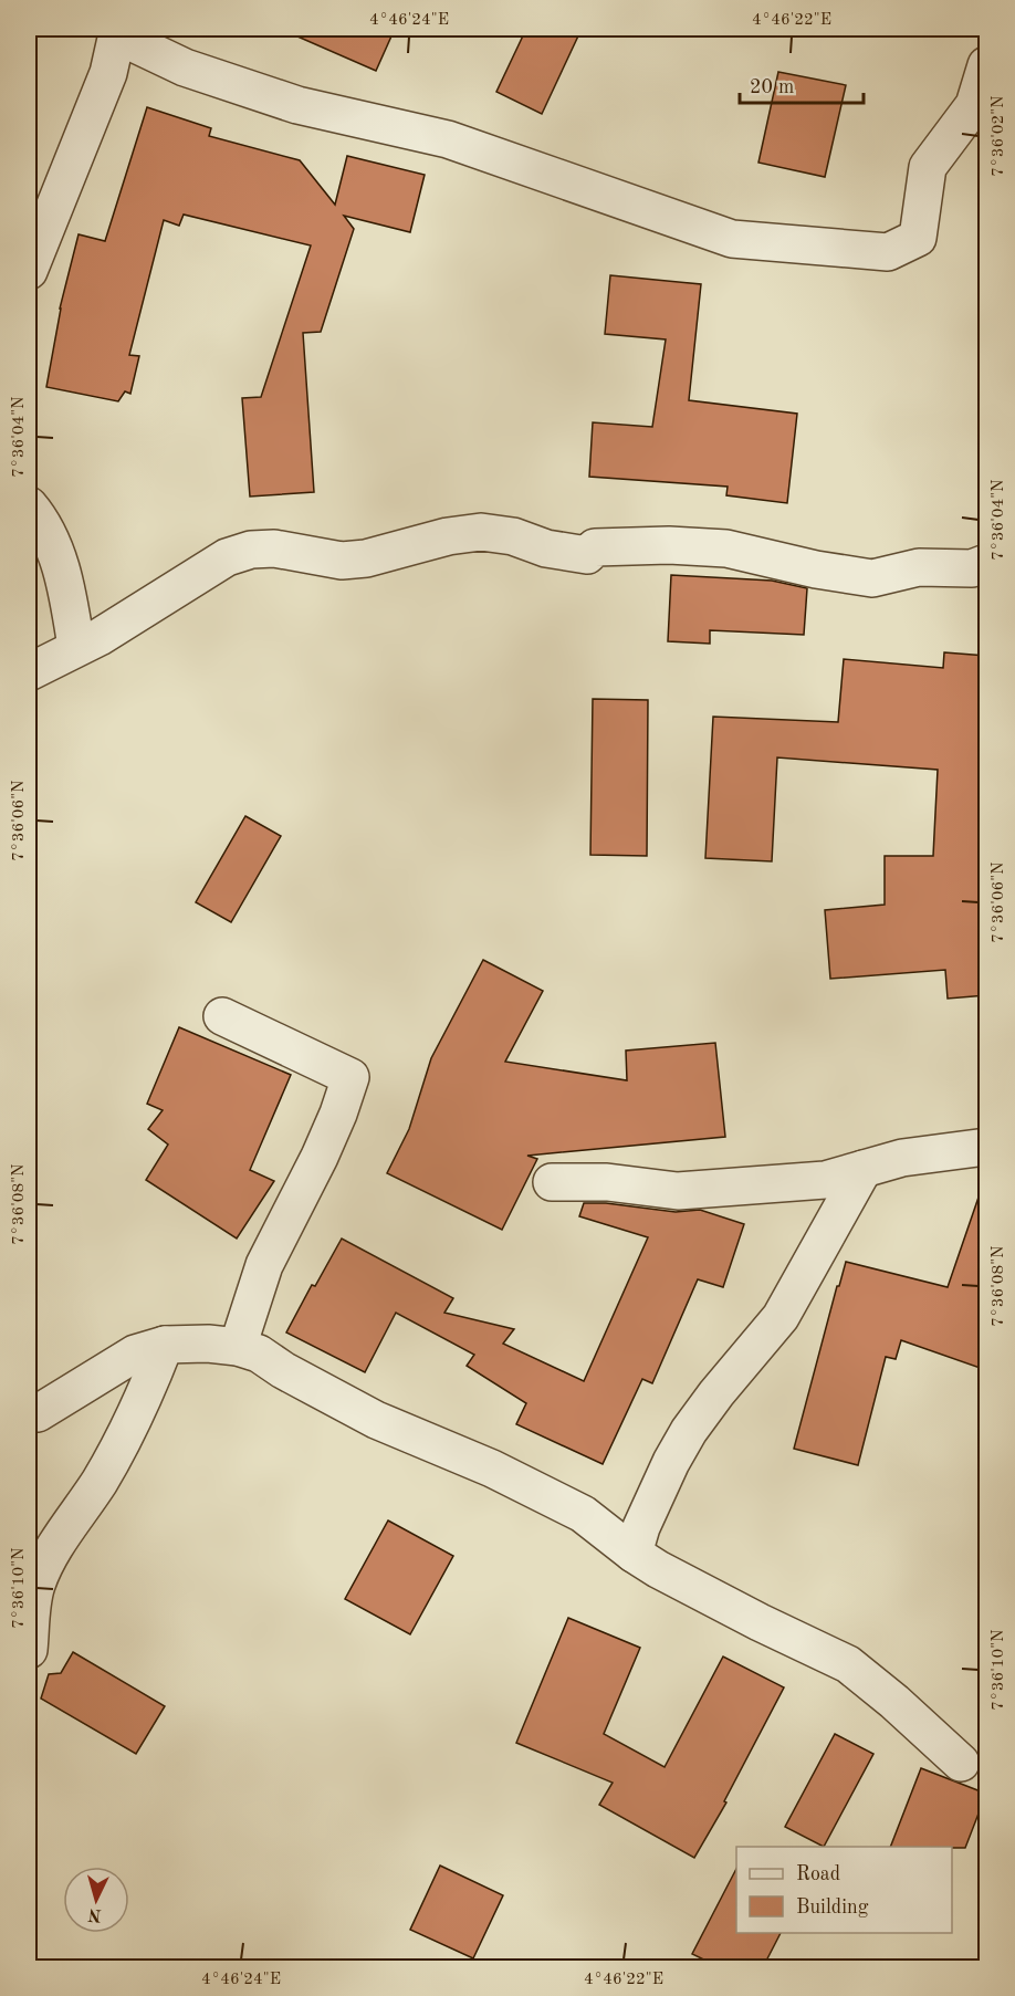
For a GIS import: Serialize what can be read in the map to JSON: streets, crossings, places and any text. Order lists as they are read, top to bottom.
{
  "legend": ["Road", "Building"],
  "scale_bar": "20 m",
  "north": "bottom",
  "coordinates": [
    "4°46'24\"E",
    "4°46'22\"E",
    "7°36'02\"N",
    "7°36'04\"N",
    "7°36'06\"N",
    "7°36'08\"N",
    "7°36'10\"N"
  ]
}
